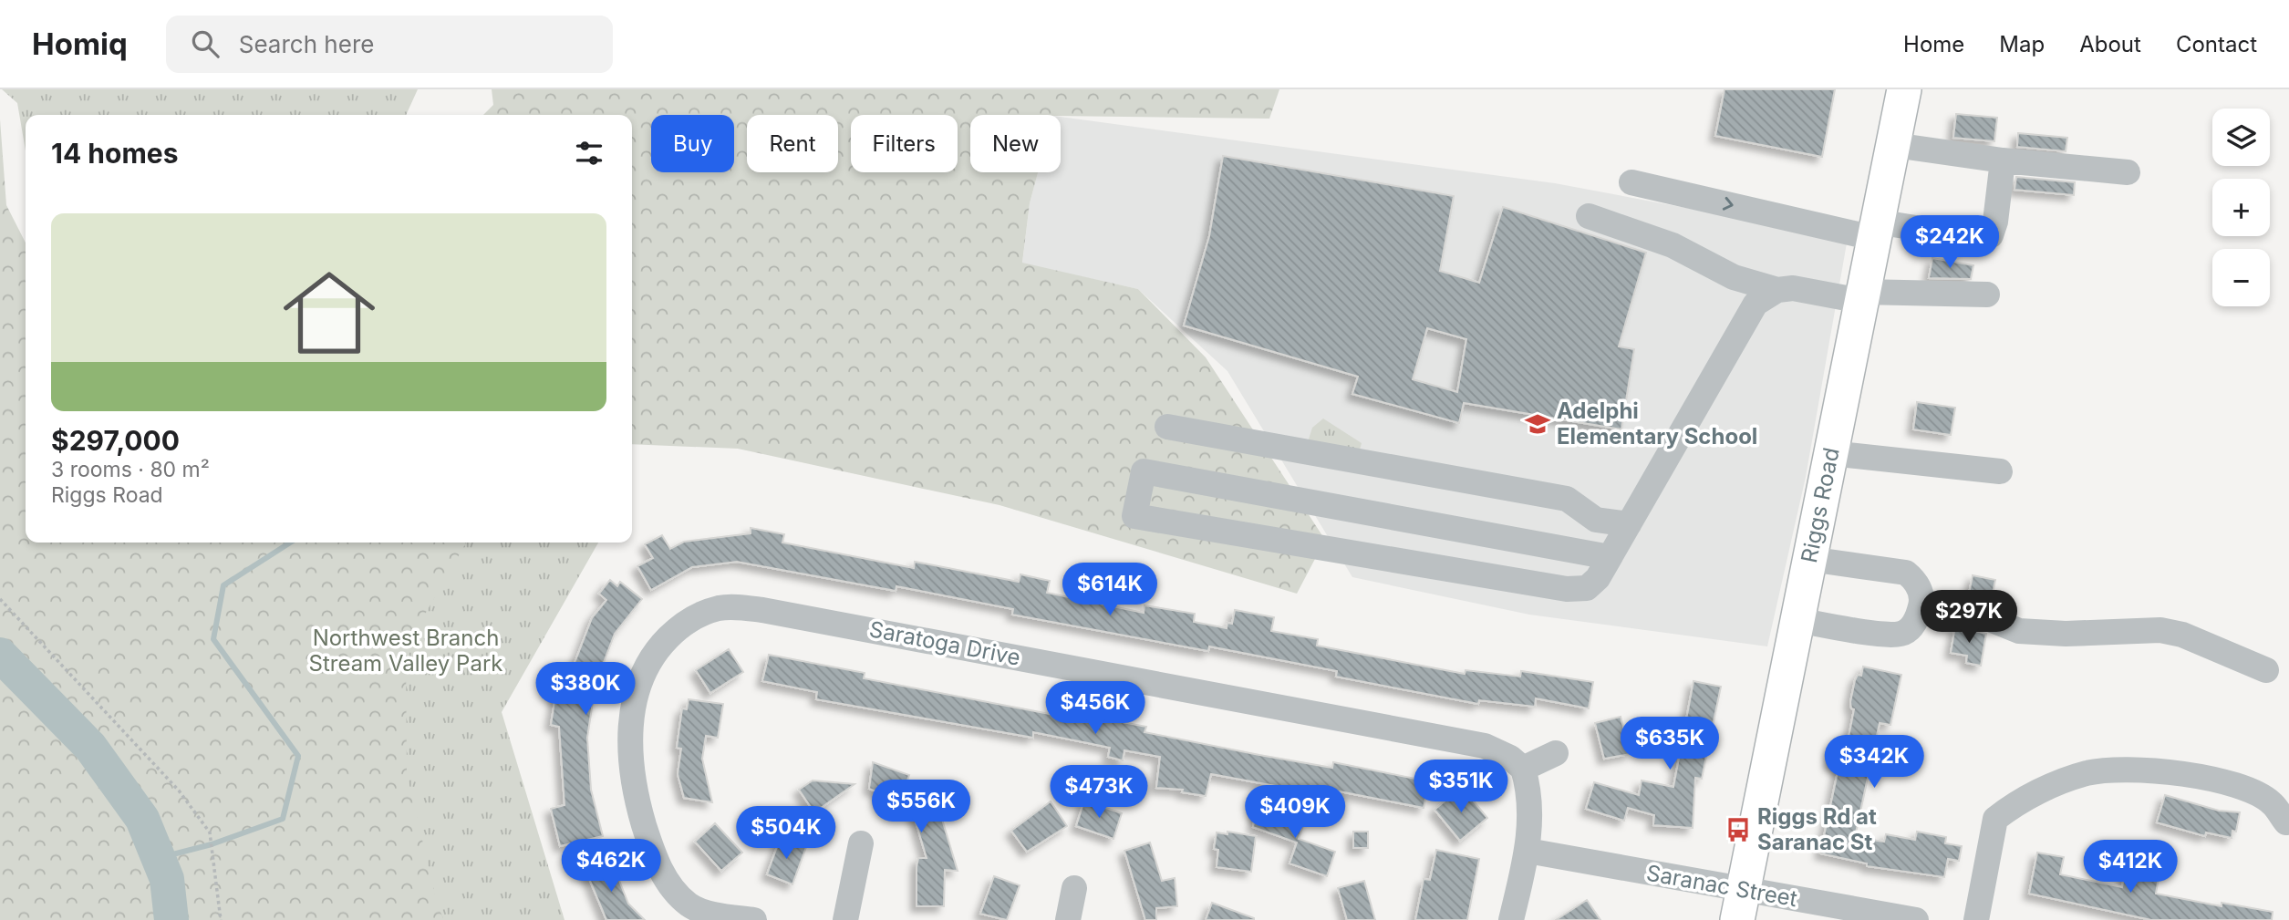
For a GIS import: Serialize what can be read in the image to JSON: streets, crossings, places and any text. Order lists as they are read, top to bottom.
{
  "streets": {
    "main road": ["Riggs Road"],
    "street": ["Saratoga Drive", "Saranac Street"]
  },
  "crossings": [
    ["Riggs Road", "Saranac Street"]
  ],
  "parks": ["Northwest Branch Stream Valley Park"],
  "places": {
    "school or university": ["Adelphi Elementary School"],
    "bus stop": ["Riggs Rd at Saranac St"]
  },
  "page": {
    "header": "Homiq",
    "search": "Search here",
    "nav": [
      "Home",
      "Map",
      "About",
      "Contact"
    ],
    "map_buttons": ["+", "−"],
    "chip": [
      "Buy",
      "Rent",
      "Filters",
      "New"
    ],
    "heading": "14 homes",
    "list": [
      {
        "name": "$297,000",
        "note": "3 rooms · 80 m² · Riggs Road"
      }
    ],
    "price": [
      "$242K",
      "$614K",
      "$297K",
      "$380K",
      "$456K",
      "$635K",
      "$342K",
      "$351K",
      "$473K",
      "$556K",
      "$409K",
      "$504K",
      "$462K",
      "$412K"
    ]
  }
}
